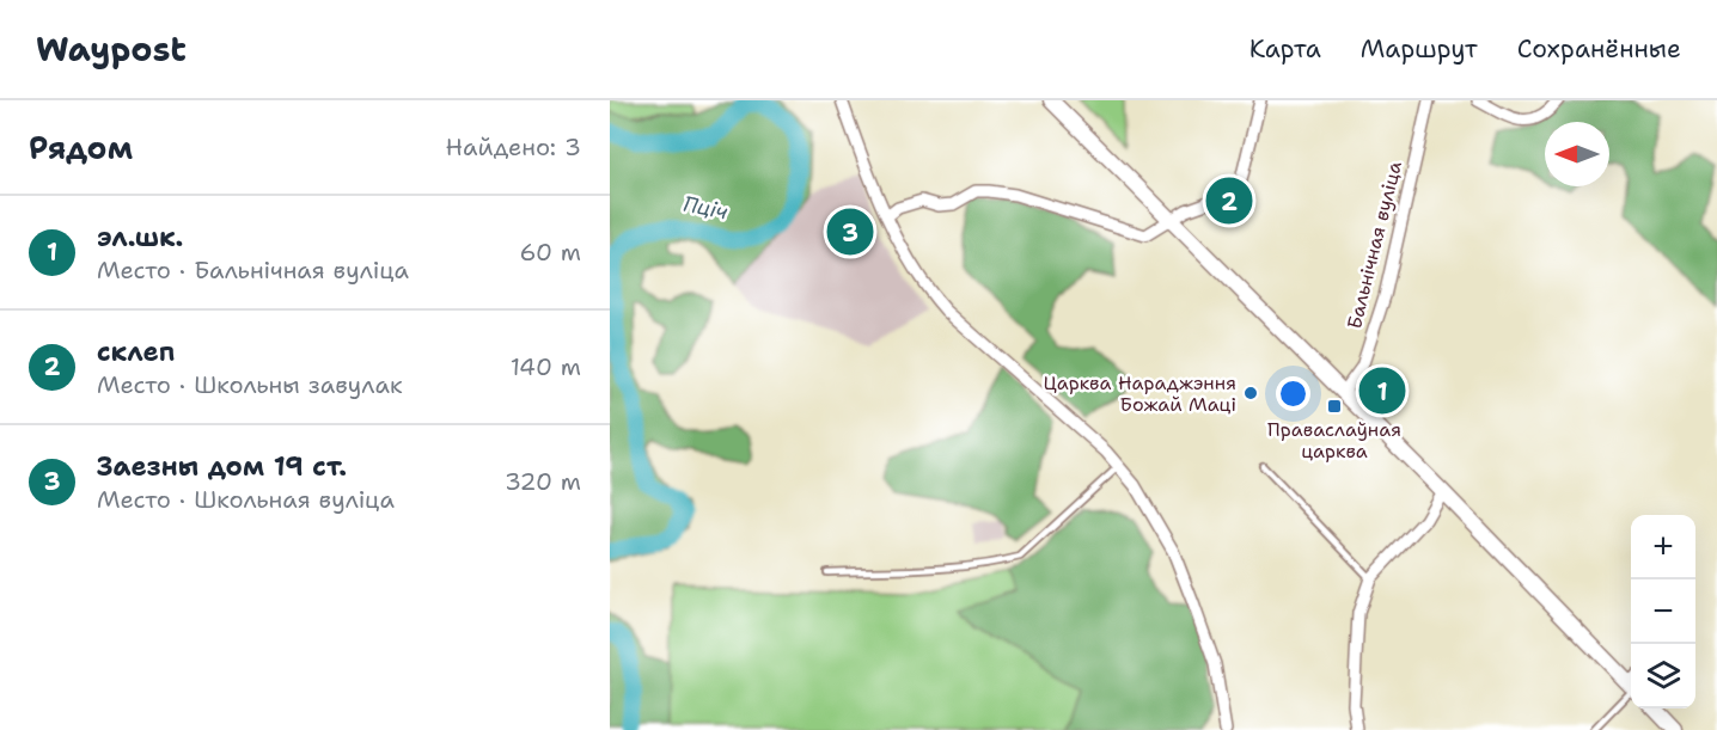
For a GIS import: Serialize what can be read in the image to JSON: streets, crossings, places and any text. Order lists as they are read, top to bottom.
{
  "streets": {
    "street": ["Бальнічная вуліца"]
  },
  "water": ["Пціч"],
  "places": {
    "other": ["Царква Нараджэння Божай Маці"],
    "transit": ["Праваслаўная царква"]
  },
  "north": "left",
  "page": {
    "header": "Waypost",
    "nav": ["Карта", "Маршрут", "Сохранённые"],
    "heading": ["Рядом", "Найдено: 3"],
    "pins": ["2", "3", "1"],
    "list": [
      {
        "mark": "1",
        "name": "эл.шк.",
        "note": "Место · Бальнічная вуліца",
        "value": "60 m"
      },
      {
        "mark": "2",
        "name": "склеп",
        "note": "Место · Школьны завулак",
        "value": "140 m"
      },
      {
        "mark": "3",
        "name": "Заезны дом 19 ст.",
        "note": "Место · Школьная вуліца",
        "value": "320 m"
      }
    ],
    "map_buttons": ["+", "−"]
  }
}
